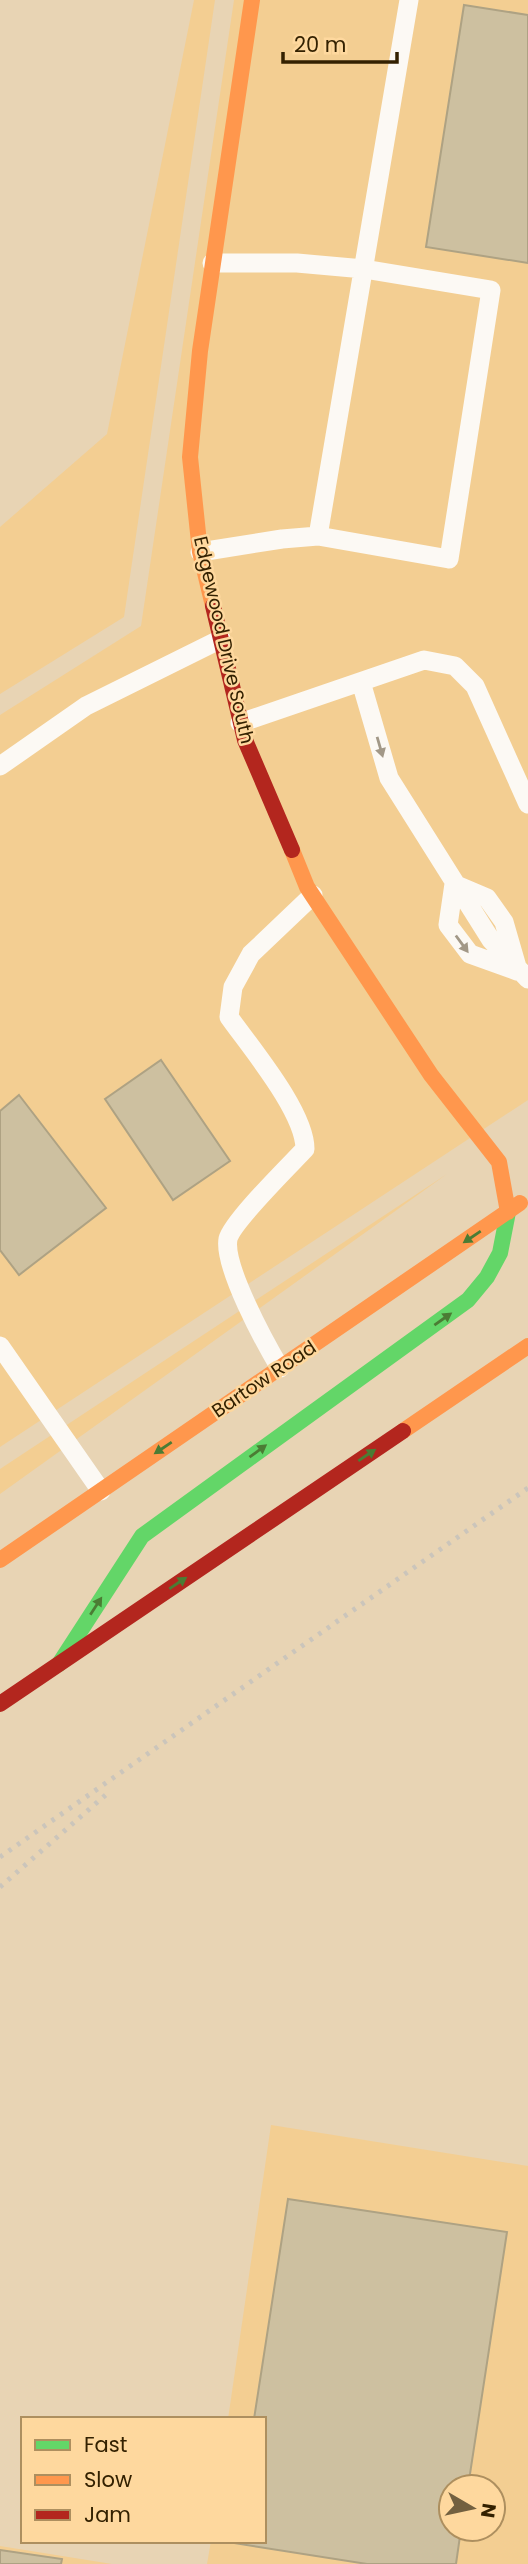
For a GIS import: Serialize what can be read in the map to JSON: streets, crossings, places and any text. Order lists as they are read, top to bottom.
{
  "streets": {
    "main road": ["Edgewood Drive South", "Bartow Road"]
  },
  "crossings": [
    ["Edgewood Drive South", "Bartow Road"]
  ],
  "legend": ["Fast", "Slow", "Jam"],
  "scale_bar": "20 m",
  "north": "right"
}
